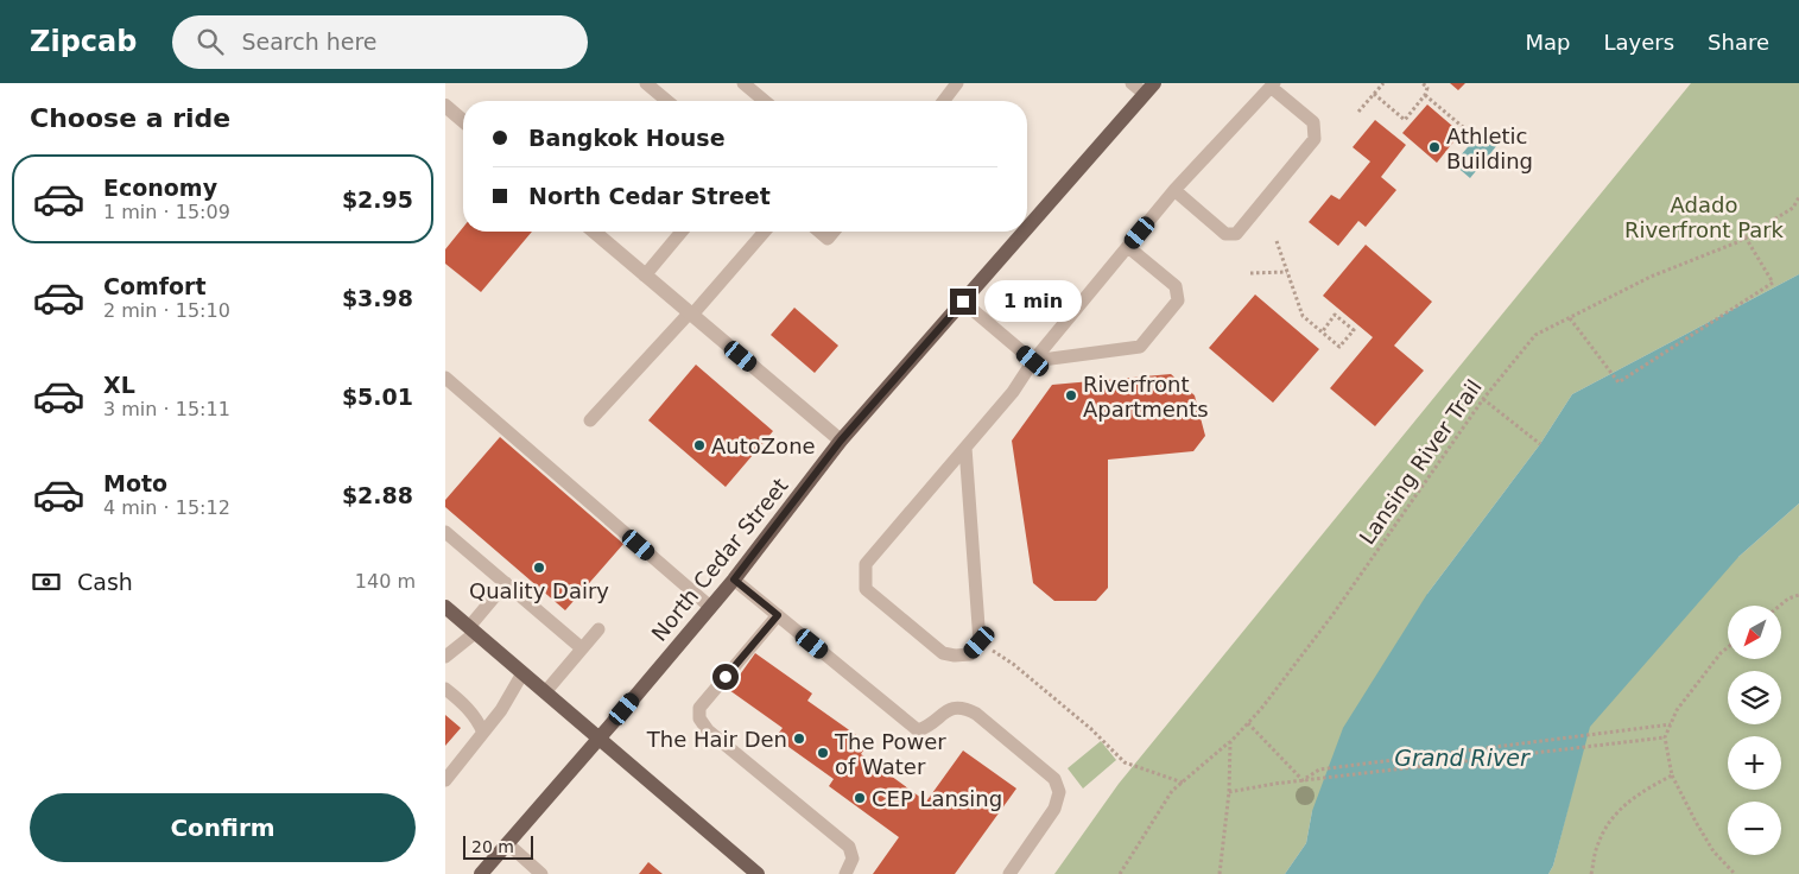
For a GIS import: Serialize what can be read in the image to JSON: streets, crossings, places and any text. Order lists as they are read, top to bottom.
{
  "streets": {
    "main road": ["North Cedar Street"],
    "path": ["Lansing River Trail"]
  },
  "water": ["Grand River"],
  "parks": ["Adado Riverfront Park"],
  "places": [
    "Athletic Building",
    "Riverfront Apartments",
    "AutoZone",
    "Quality Dairy",
    "The Hair Den",
    "The Power of Water",
    "CEP Lansing"
  ],
  "scale_bar": "20 m",
  "north": "bottom left",
  "page": {
    "header": "Zipcab",
    "search": "Search here",
    "nav": ["Map", "Layers", "Share"],
    "heading": "Choose a ride",
    "banner": ["Bangkok House", "North Cedar Street"],
    "list": [
      {
        "name": "Economy",
        "note": "1 min · 15:09",
        "value": "$2.95"
      },
      {
        "name": "Comfort",
        "note": "2 min · 15:10",
        "value": "$3.98"
      },
      {
        "name": "XL",
        "note": "3 min · 15:11",
        "value": "$5.01"
      },
      {
        "name": "Moto",
        "note": "4 min · 15:12",
        "value": "$2.88"
      }
    ],
    "bubble": "1 min",
    "pay": ["Cash", "140 m"],
    "map_buttons": ["+", "−"],
    "buttons": "Confirm",
    "scale": "20 m"
  }
}
